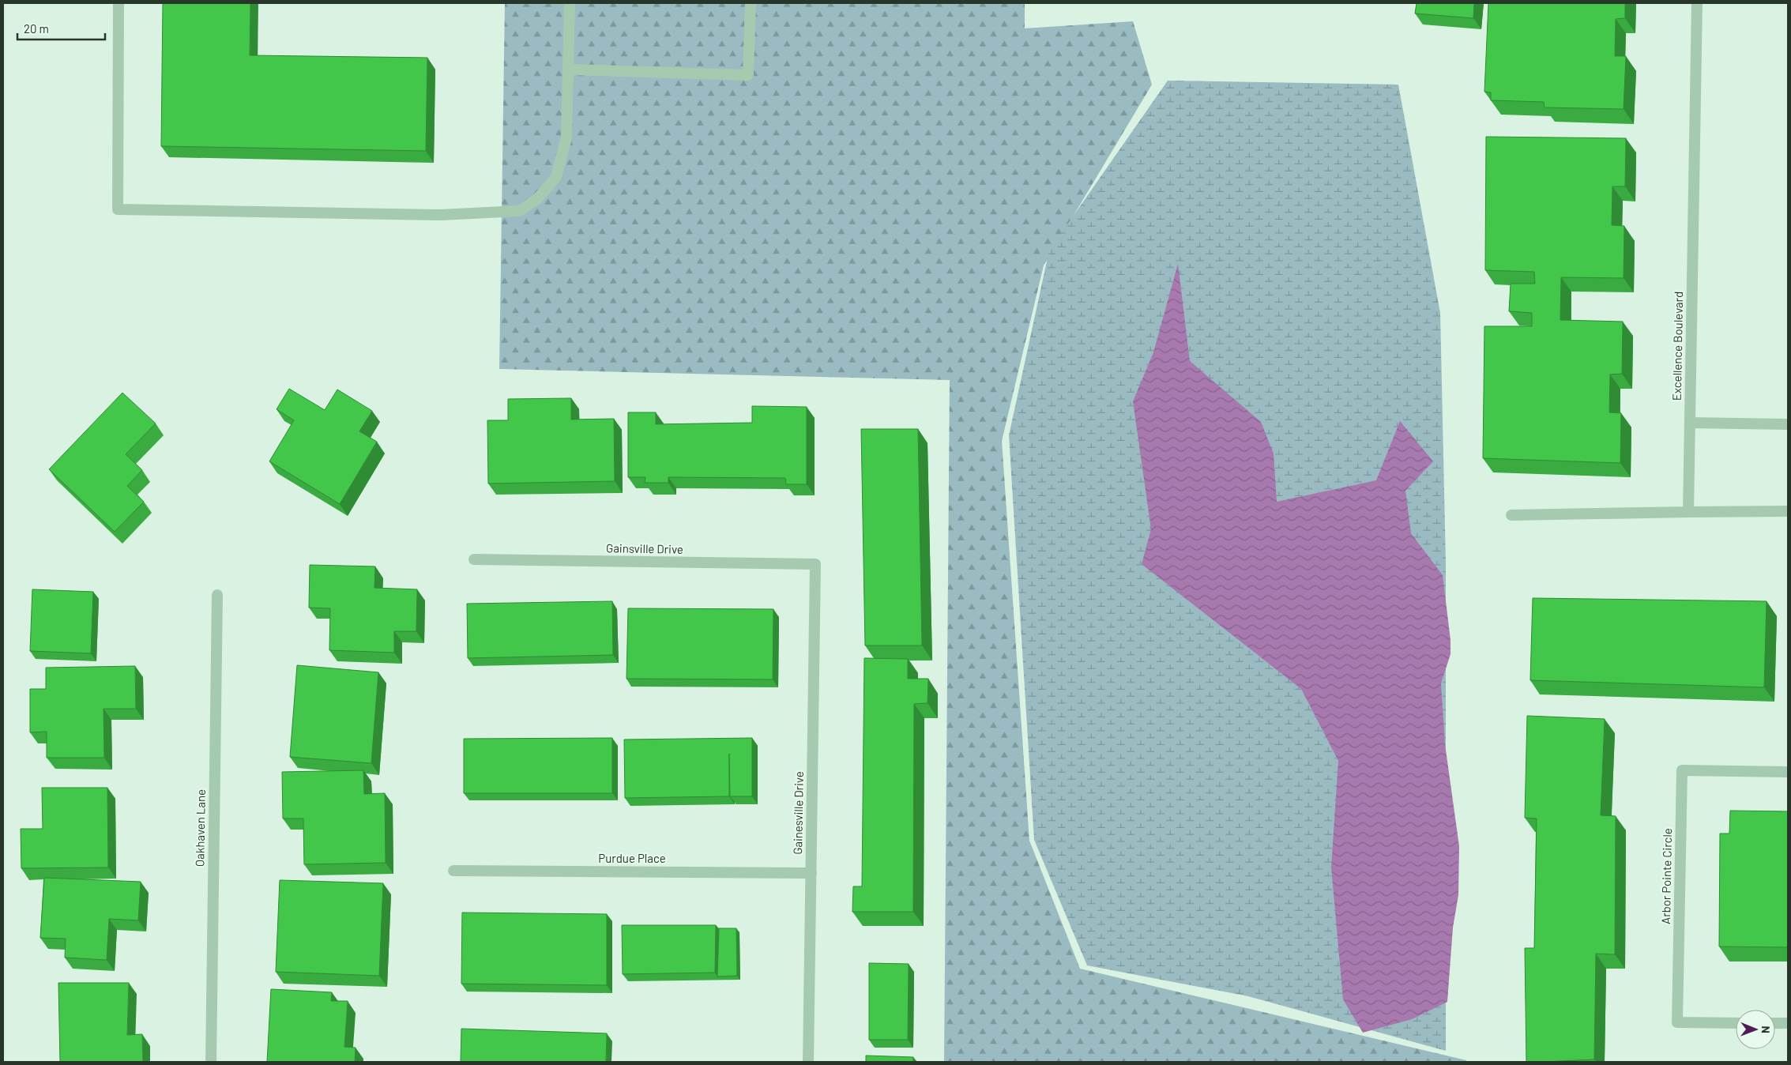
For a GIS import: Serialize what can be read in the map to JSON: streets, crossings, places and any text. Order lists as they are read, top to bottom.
{
  "streets": {
    "street": [
      "Excellence Boulevard",
      "Gainsville Drive",
      "Gainesville Drive",
      "Oakhaven Lane",
      "Purdue Place",
      "Arbor Pointe Circle"
    ]
  },
  "crossings": [
    ["Gainsville Drive", "Gainesville Drive"],
    ["Gainesville Drive", "Purdue Place"]
  ],
  "scale_bar": "20 m",
  "north": "right"
}
